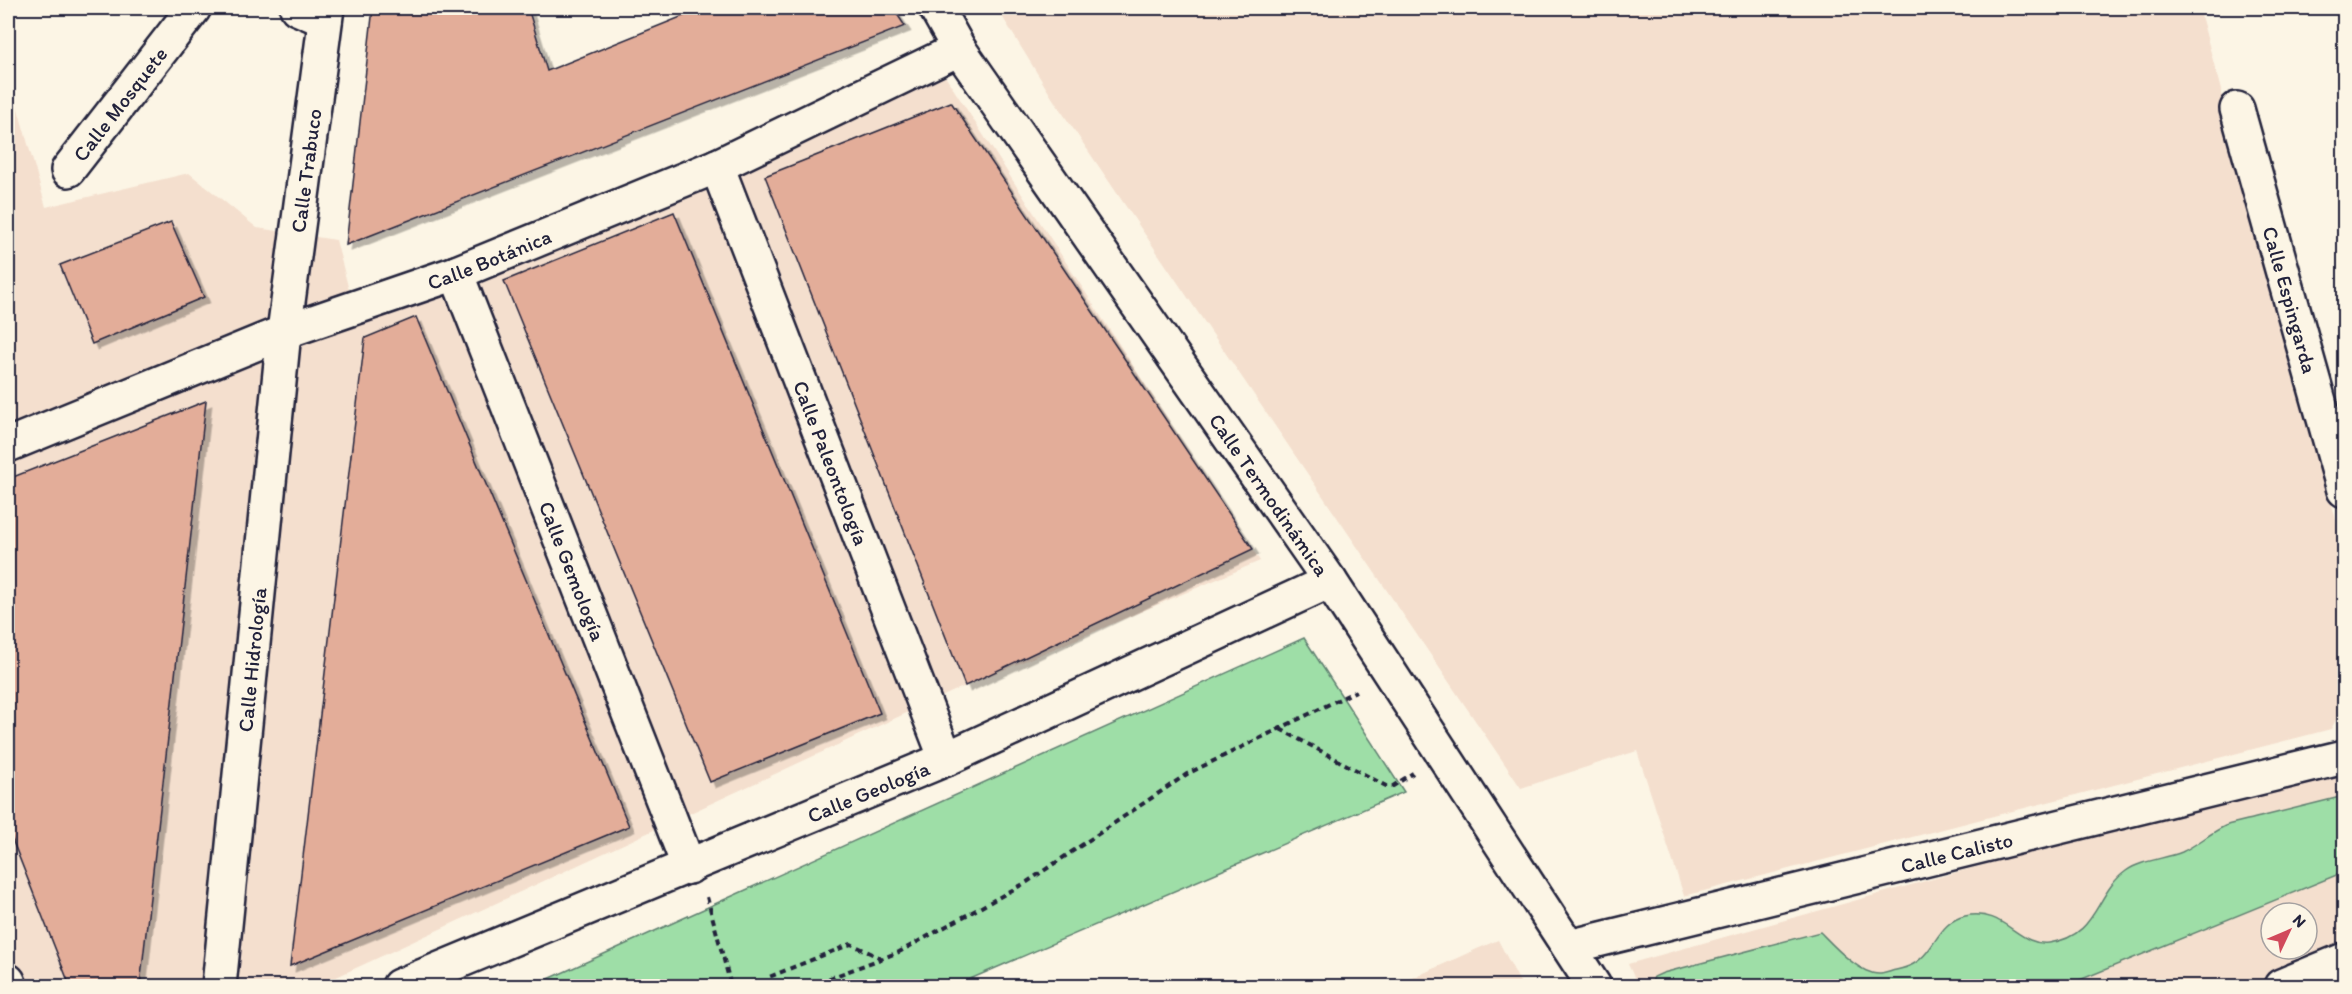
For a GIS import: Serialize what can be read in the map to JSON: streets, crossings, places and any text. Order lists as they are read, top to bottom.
{
  "streets": {
    "street": [
      "Calle Mosquete",
      "Calle Trabuco",
      "Calle Botánica",
      "Calle Espingarda",
      "Calle Paleontología",
      "Calle Termodinámica",
      "Calle Gemología",
      "Calle Hidrología",
      "Calle Geología",
      "Calle Calisto"
    ]
  },
  "crossings": [
    ["Calle Trabuco", "Calle Botánica"],
    ["Calle Trabuco", "Calle Hidrología"],
    ["Calle Botánica", "Calle Paleontología"],
    ["Calle Botánica", "Calle Termodinámica"],
    ["Calle Botánica", "Calle Gemología"],
    ["Calle Botánica", "Calle Hidrología"],
    ["Calle Paleontología", "Calle Geología"],
    ["Calle Termodinámica", "Calle Geología"],
    ["Calle Termodinámica", "Calle Calisto"],
    ["Calle Gemología", "Calle Geología"]
  ],
  "north": "top right"
}
